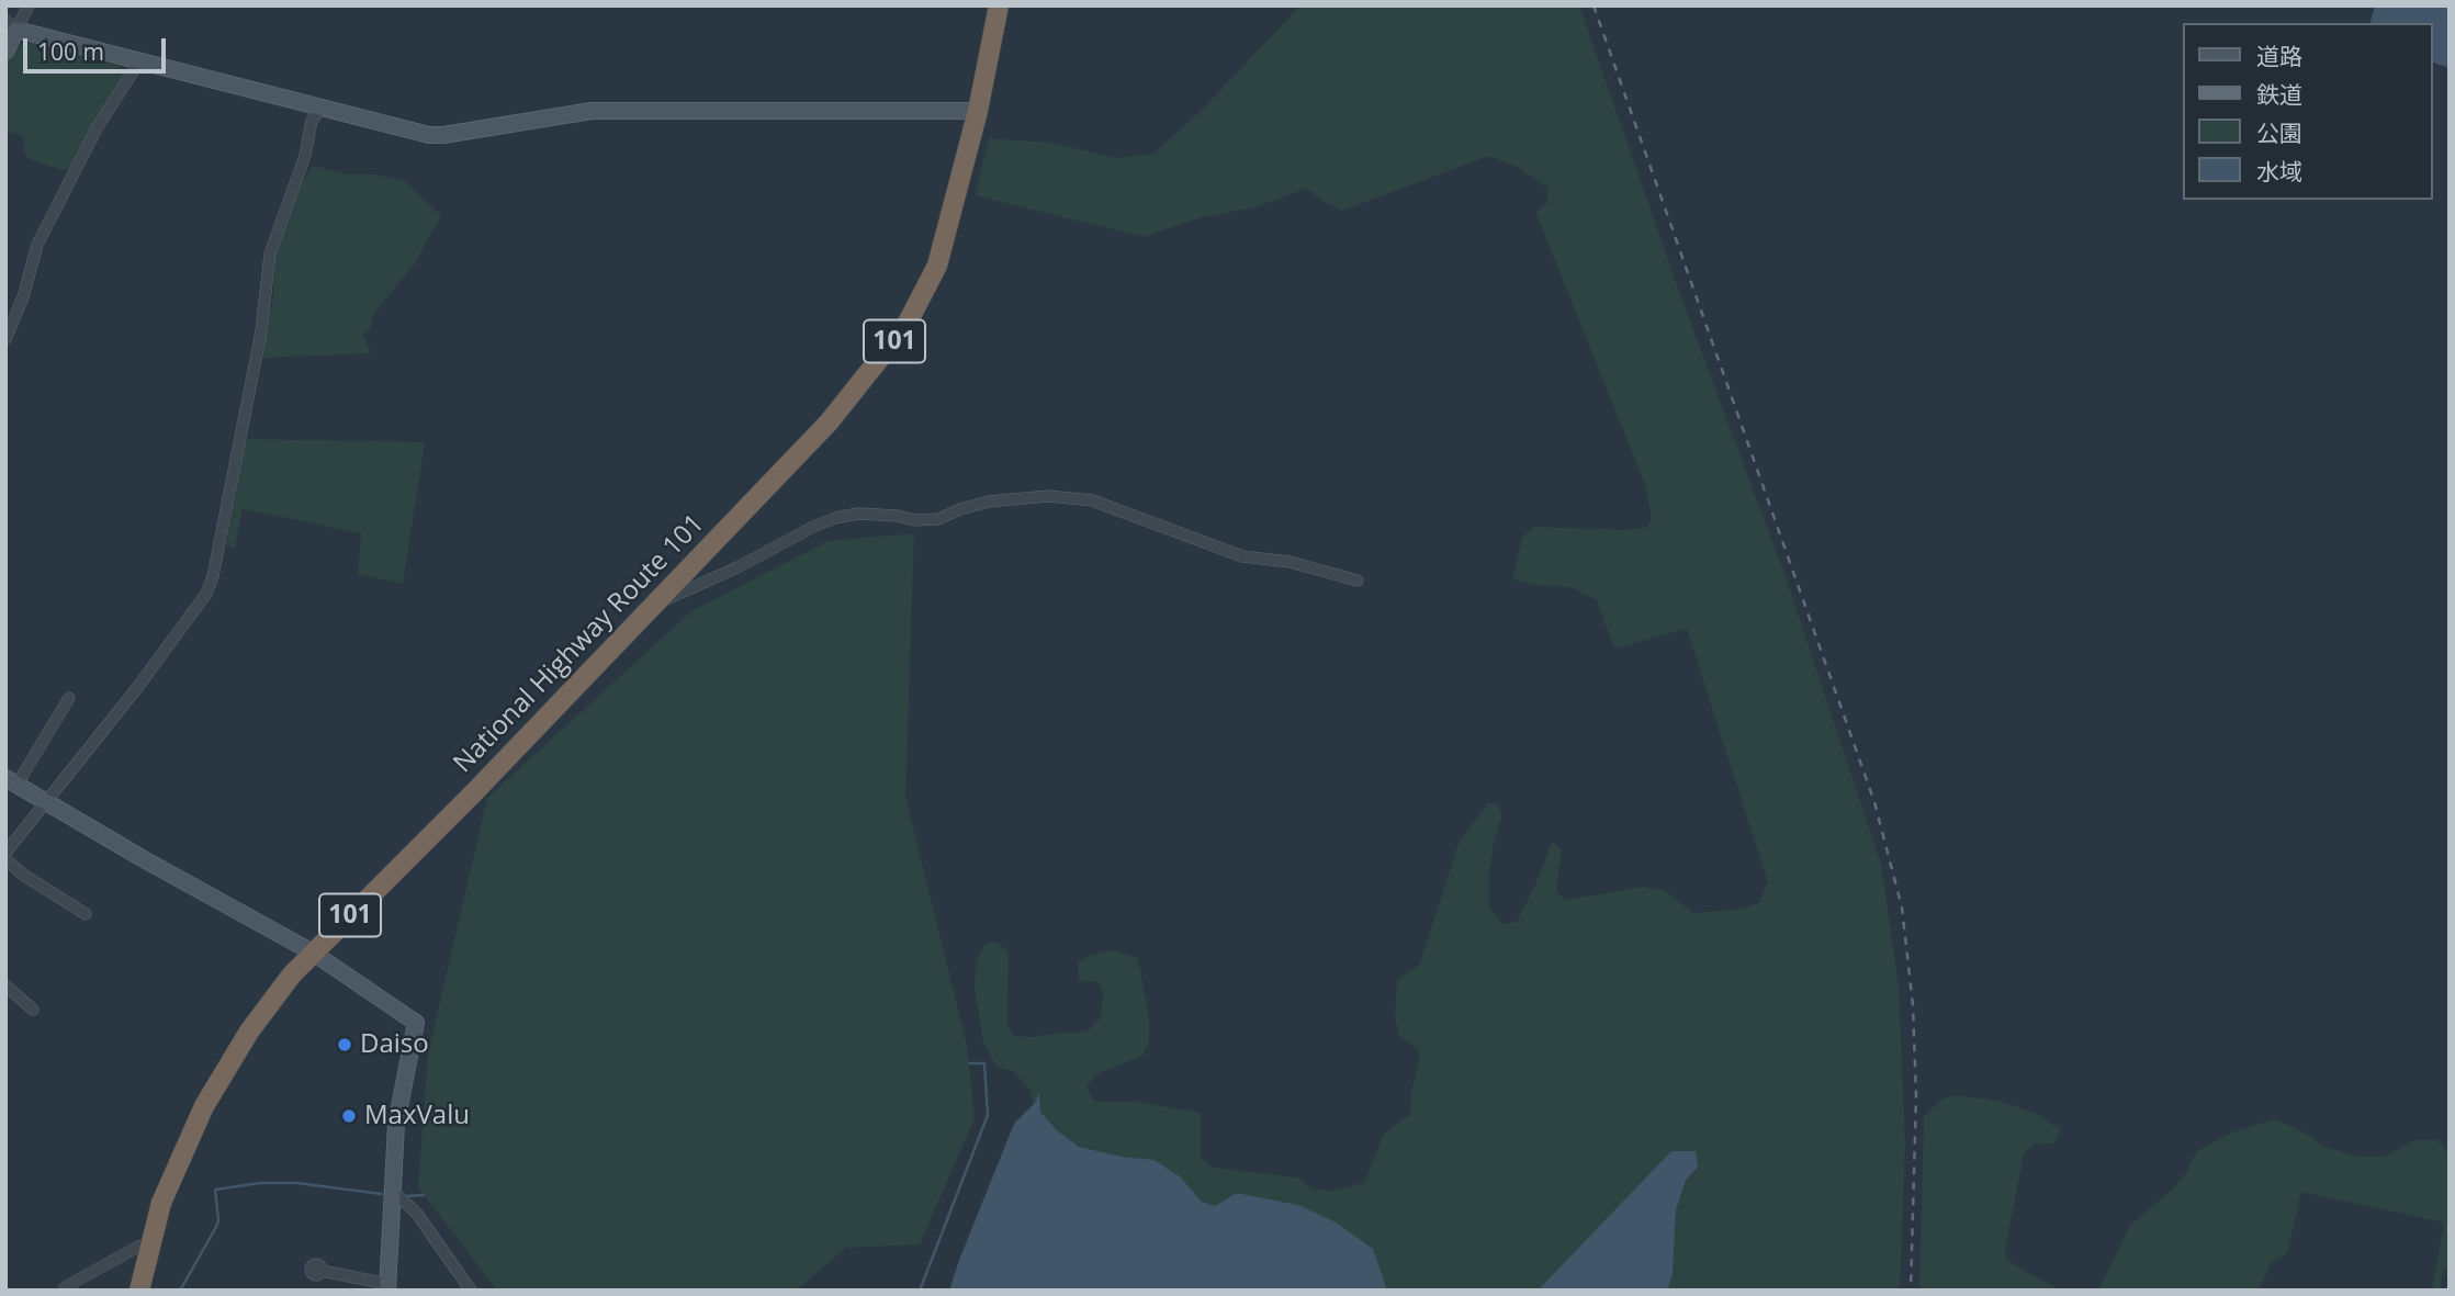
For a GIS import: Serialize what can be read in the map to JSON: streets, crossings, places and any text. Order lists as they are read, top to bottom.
{
  "streets": {
    "highway": ["101", "National Highway Route 101"]
  },
  "places": ["Daiso", "MaxValu"],
  "legend": [
    "道路",
    "鉄道",
    "公園",
    "水域"
  ],
  "scale_bar": "100 m"
}
